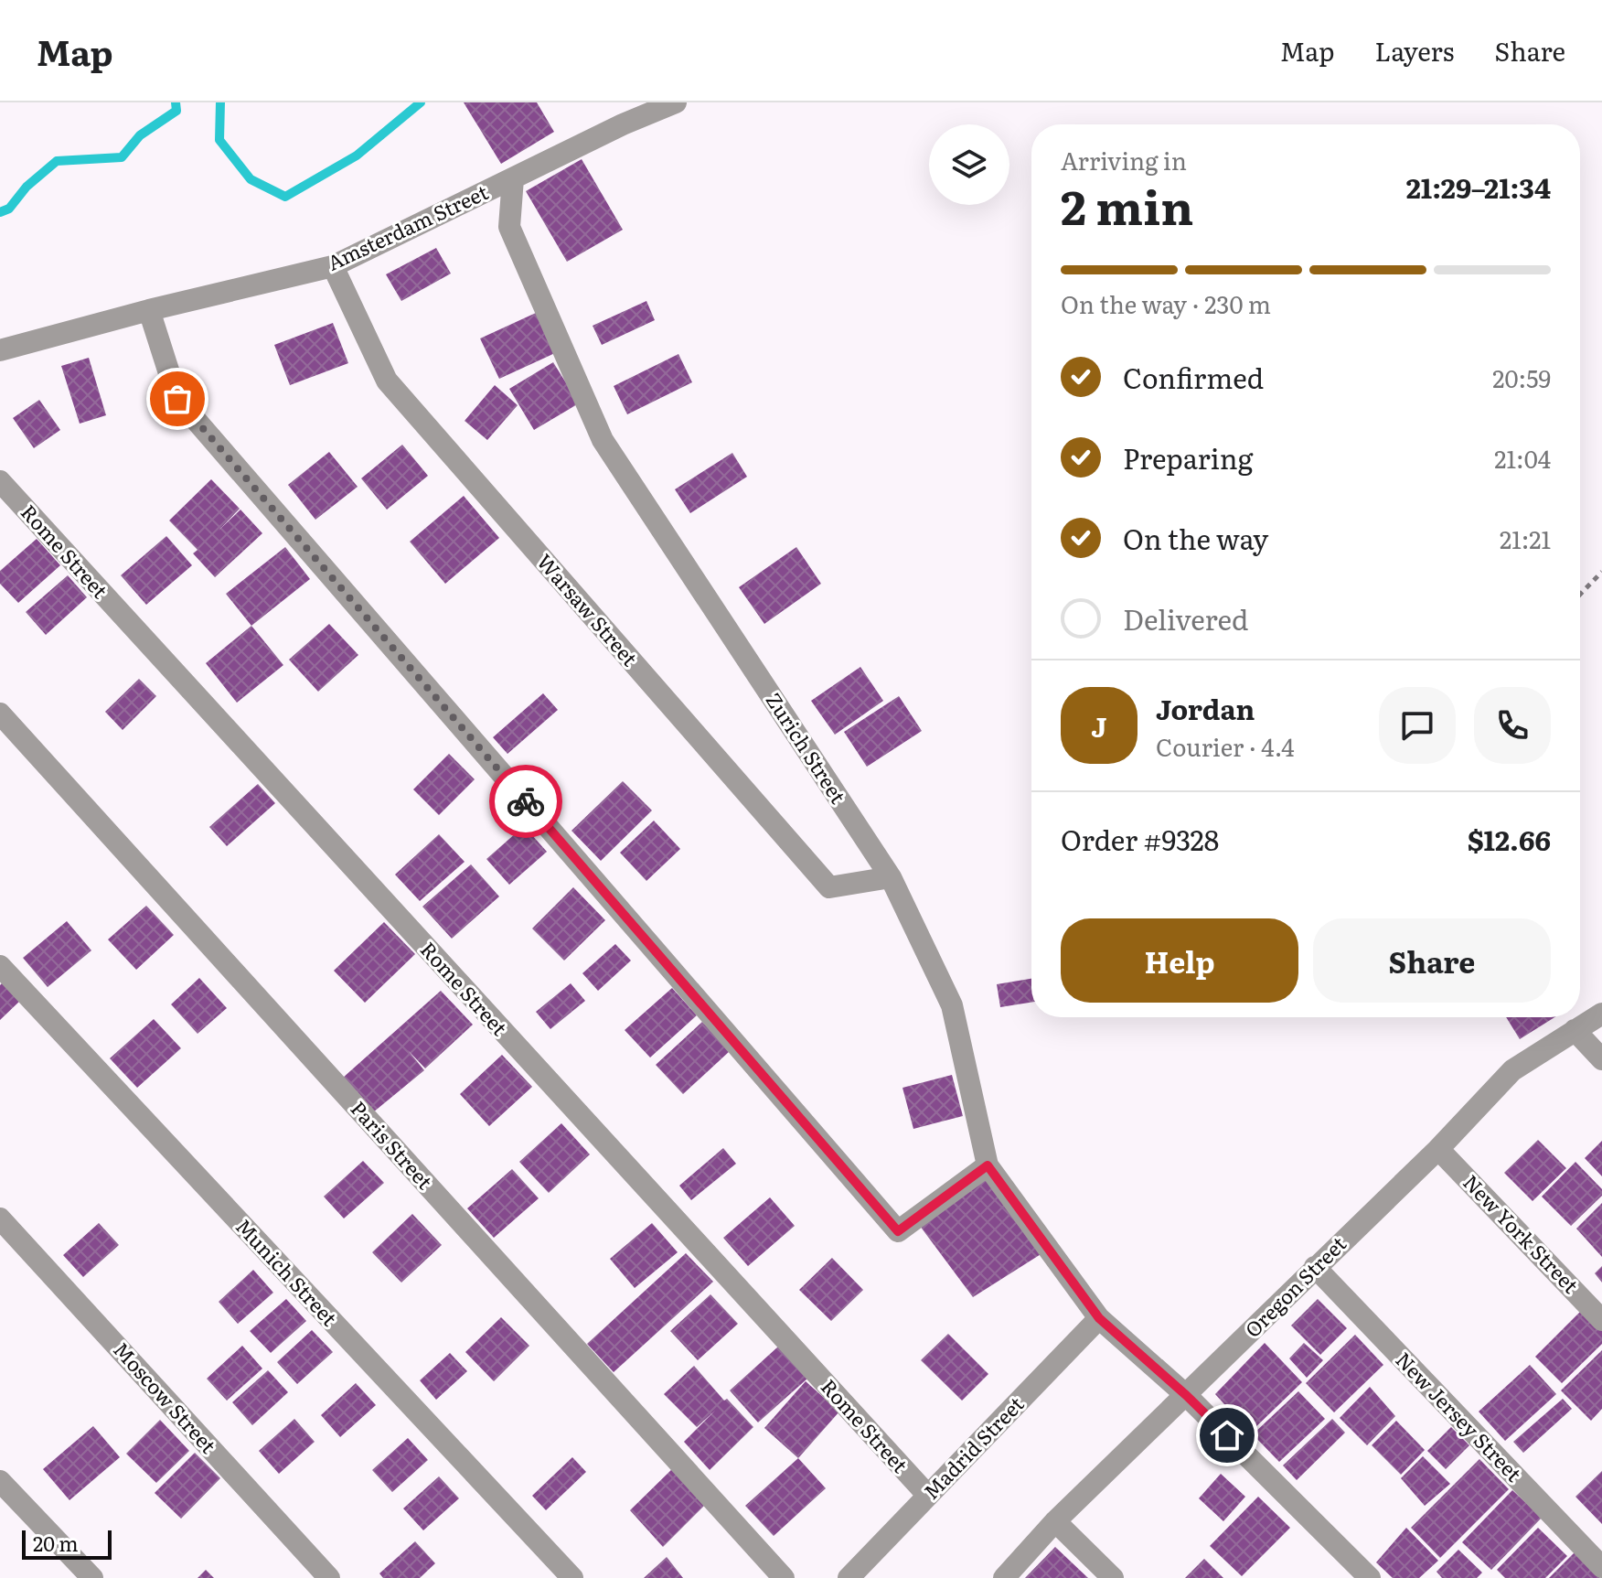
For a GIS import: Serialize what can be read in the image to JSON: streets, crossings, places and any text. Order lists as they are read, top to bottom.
{
  "streets": {
    "street": [
      "Amsterdam Street",
      "Rome Street",
      "Warsaw Street",
      "Zurich Street",
      "Paris Street",
      "New York Street",
      "Munich Street",
      "Oregon Street",
      "Moscow Street",
      "New Jersey Street",
      "Madrid Street"
    ]
  },
  "crossings": [
    ["Amsterdam Street", "Warsaw Street"],
    ["Amsterdam Street", "Zurich Street"],
    ["Rome Street", "Madrid Street"],
    ["Warsaw Street", "Zurich Street"],
    ["Zurich Street", "Oregon Street"],
    ["Zurich Street", "Madrid Street"],
    ["New York Street", "Oregon Street"],
    ["Oregon Street", "New Jersey Street"]
  ],
  "scale_bar": "20 m",
  "page": {
    "header": "Map",
    "nav": ["Map", "Layers", "Share"],
    "heading": ["2 min", "Arriving in", "21:29–21:34"],
    "panel": [
      "Jordan",
      "Courier · 4.4",
      "Order #9328",
      "$12.66"
    ],
    "bar": "On the way · 230 m",
    "list": [
      ["Confirmed", "20:59"],
      ["Preparing", "21:04"],
      ["On the way", "21:21"],
      "Delivered"
    ],
    "round": "J",
    "buttons": ["Help", "Share"],
    "scale": "20 m"
  }
}
